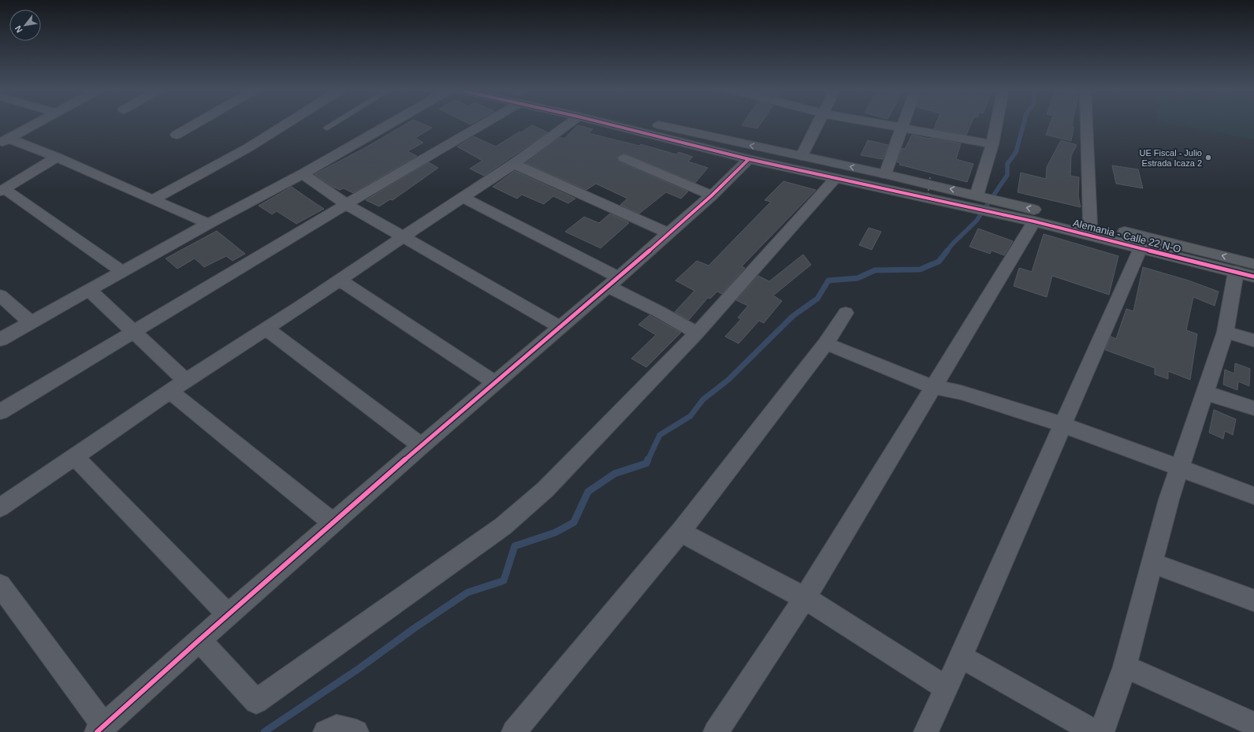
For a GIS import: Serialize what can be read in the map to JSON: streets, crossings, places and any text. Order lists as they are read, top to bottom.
{
  "streets": {
    "street": ["Alemania - Calle 22 N-O"]
  },
  "places": ["UE Fiscal - Julio Estrada Icaza 2"],
  "north": "bottom left"
}
